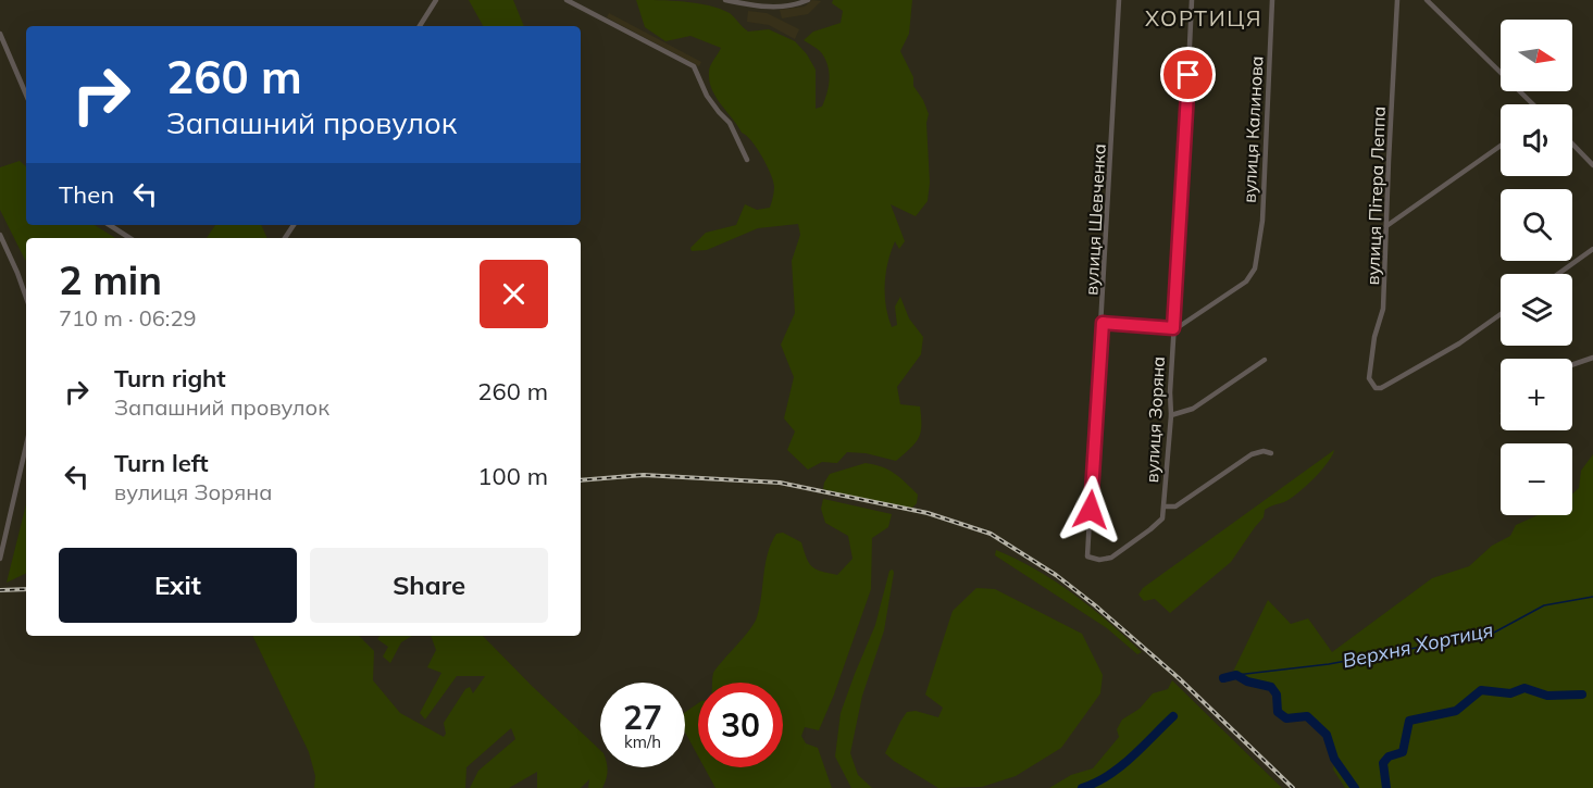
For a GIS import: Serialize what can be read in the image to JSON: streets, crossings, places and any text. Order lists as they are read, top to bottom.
{
  "streets": {
    "street": [
      "вулиця Калинова",
      "вулиця Пітера Леппа",
      "вулиця Шевченка",
      "вулиця Зоряна"
    ]
  },
  "crossings": [
    ["вулиця Калинова", "вулиця Зоряна"],
    ["вулиця Шевченка", "вулиця Зоряна"]
  ],
  "districts": ["ХОРТИЦЯ"],
  "water": ["Верхня Хортиця"],
  "north": "right",
  "page": {
    "map_buttons": ["+", "−"],
    "turn": ["260 m", "Запашний провулок"],
    "then": "Then",
    "heading": ["2 min", "710 m · 06:29"],
    "list": [
      {
        "name": "Turn right",
        "note": "Запашний провулок",
        "value": "260 m"
      },
      {
        "name": "Turn left",
        "note": "вулиця Зоряна",
        "value": "100 m"
      }
    ],
    "buttons": ["Exit", "Share"],
    "speed": "27 km/h",
    "limit": "30"
  }
}
